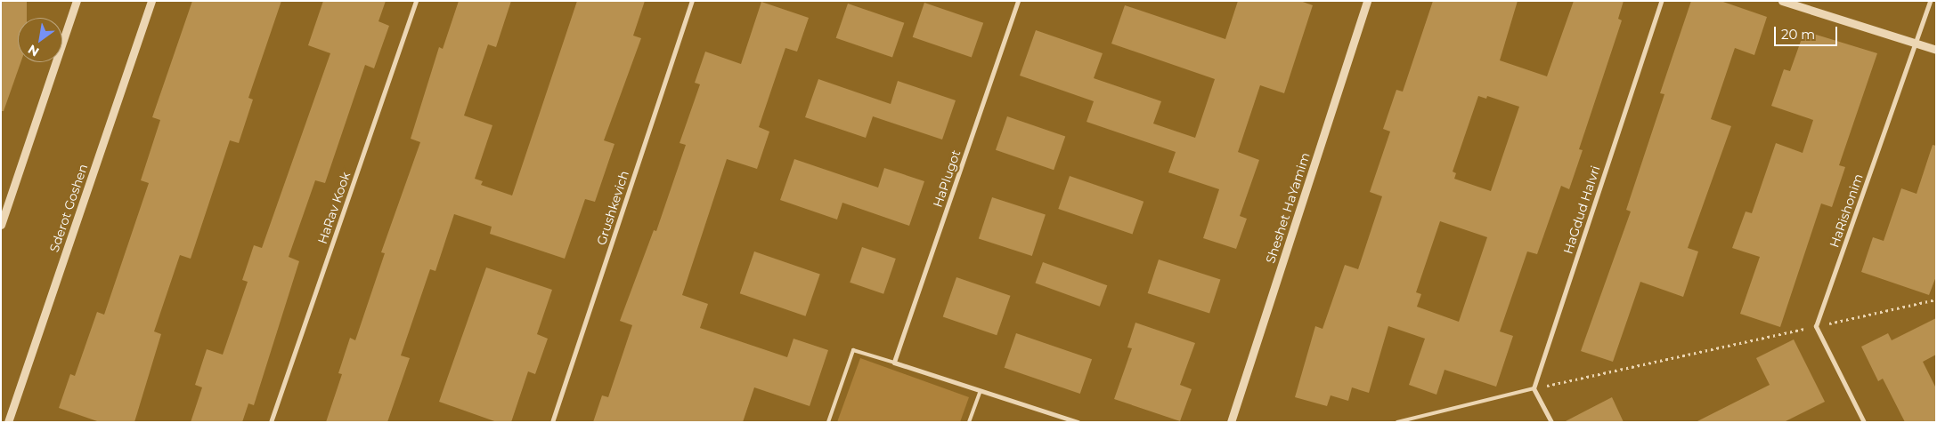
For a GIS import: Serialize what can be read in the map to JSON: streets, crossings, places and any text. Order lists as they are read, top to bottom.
{
  "streets": {
    "street": [
      "HaPlugot",
      "Sderot Goshen",
      "HaRav Kook",
      "Grushkevich",
      "Sheshet HaYamim",
      "HaGdud HaIvri",
      "HaRishonim"
    ]
  },
  "scale_bar": "20 m",
  "north": "bottom left"
}
